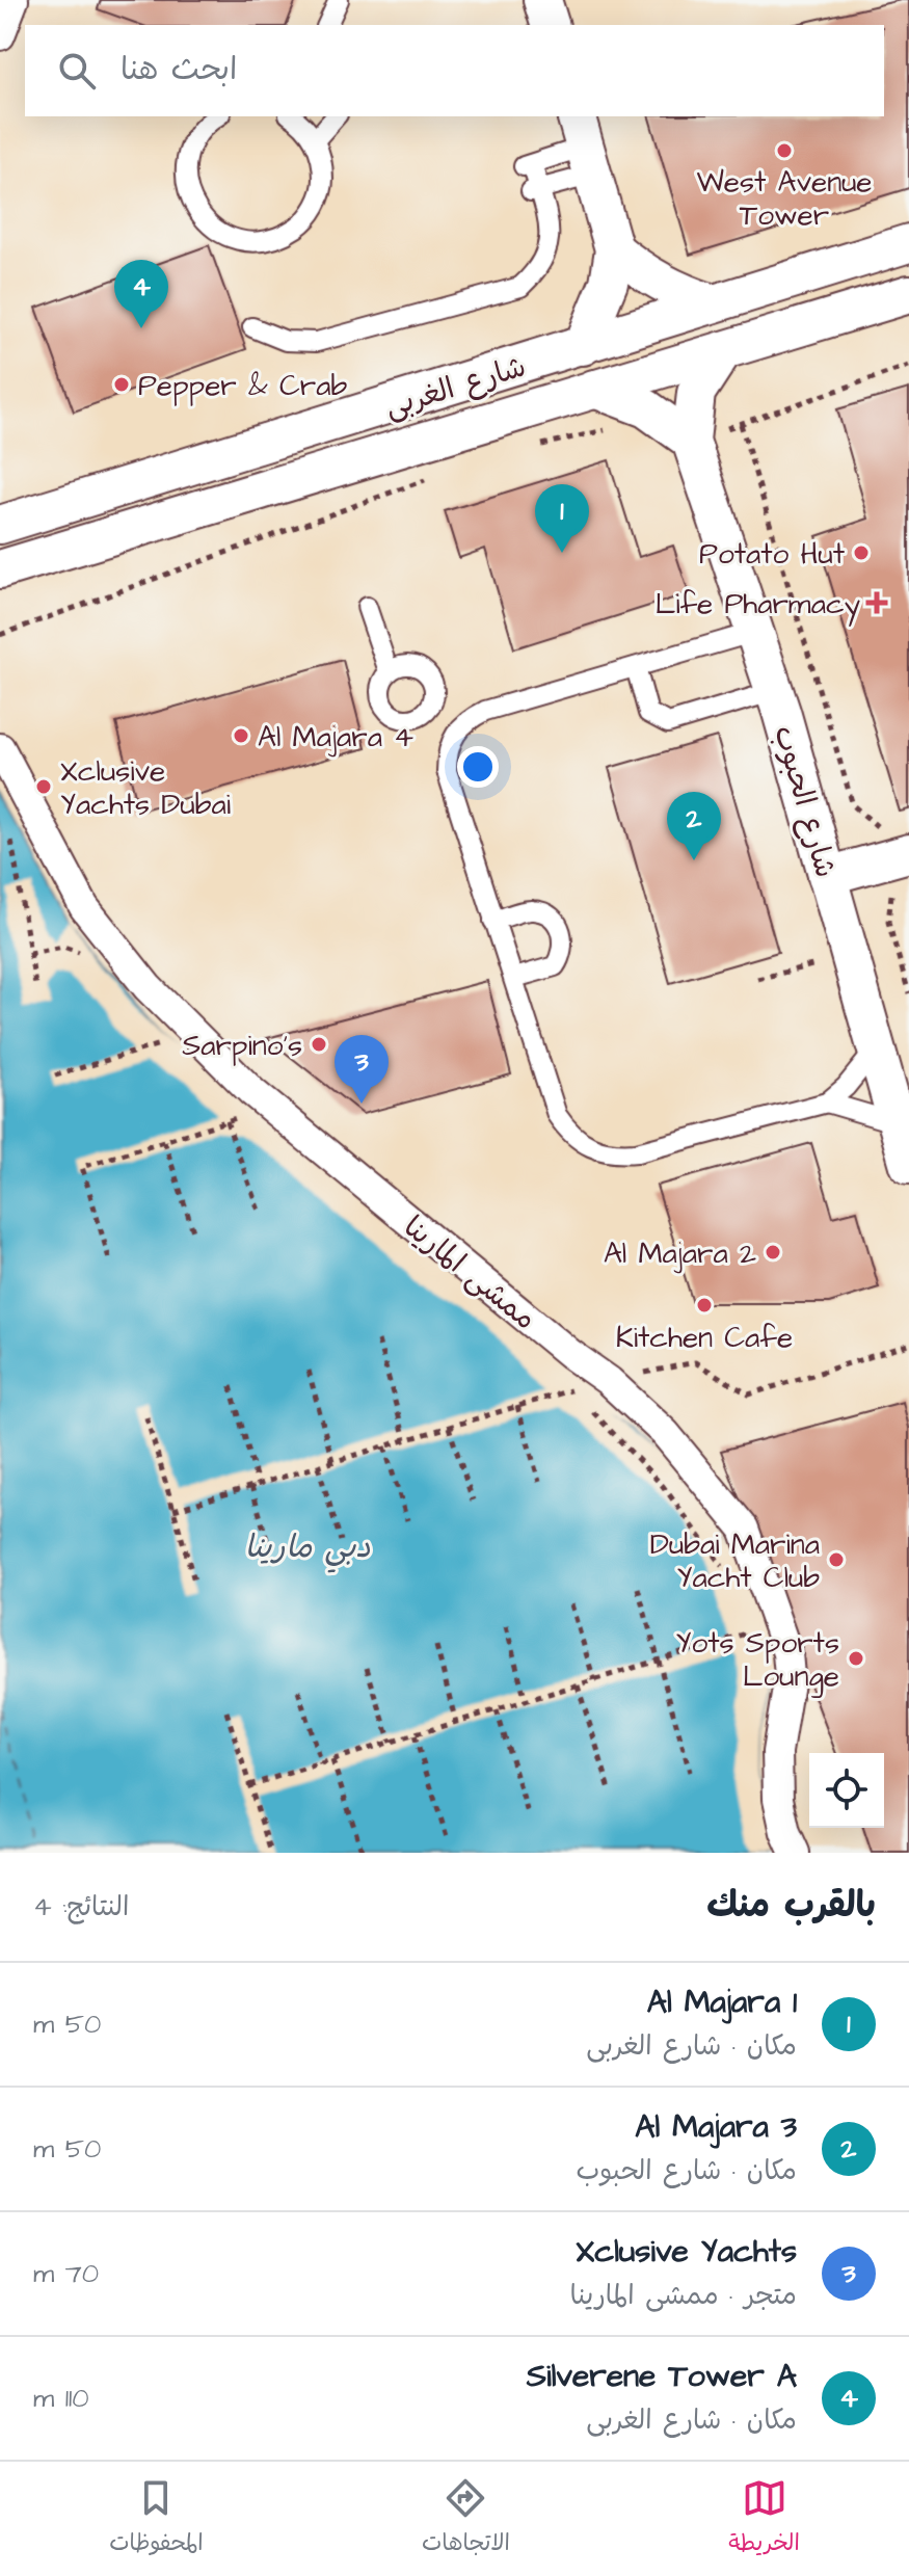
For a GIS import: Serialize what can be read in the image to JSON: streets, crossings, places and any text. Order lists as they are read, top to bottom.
{
  "streets": {
    "street": ["شارع الغربى", "شارع الحبوب", "ممشى المارينا"]
  },
  "crossings": [
    ["شارع الغربى", "شارع الحبوب"]
  ],
  "water": ["دبي مارينا"],
  "places": {
    "other": [
      "West Avenue Tower",
      "Pepper & Crab",
      "Potato Hut",
      "Al Majara 4",
      "Xclusive Yachts Dubai",
      "Sarpino's",
      "Al Majara 2",
      "Kitchen Cafe",
      "Dubai Marina Yacht Club",
      "Yots Sports Lounge"
    ],
    "health": ["Life Pharmacy"]
  },
  "page": {
    "search": "ابحث هنا",
    "pins": [
      "4",
      "1",
      "2",
      "3"
    ],
    "heading": ["بالقرب منك", "النتائج: 4"],
    "list": [
      {
        "mark": "1",
        "name": "Al Majara 1",
        "note": "مكان · شارع الغربى",
        "value": "50 m"
      },
      {
        "mark": "2",
        "name": "Al Majara 3",
        "note": "مكان · شارع الحبوب",
        "value": "50 m"
      },
      {
        "mark": "3",
        "name": "Xclusive Yachts",
        "note": "متجر · ممشى المارينا",
        "value": "70 m"
      },
      {
        "mark": "4",
        "name": "Silverene Tower A",
        "note": "مكان · شارع الغربى",
        "value": "110 m"
      }
    ],
    "nav": ["الخريطة", "الاتجاهات", "المحفوظات"]
  }
}
